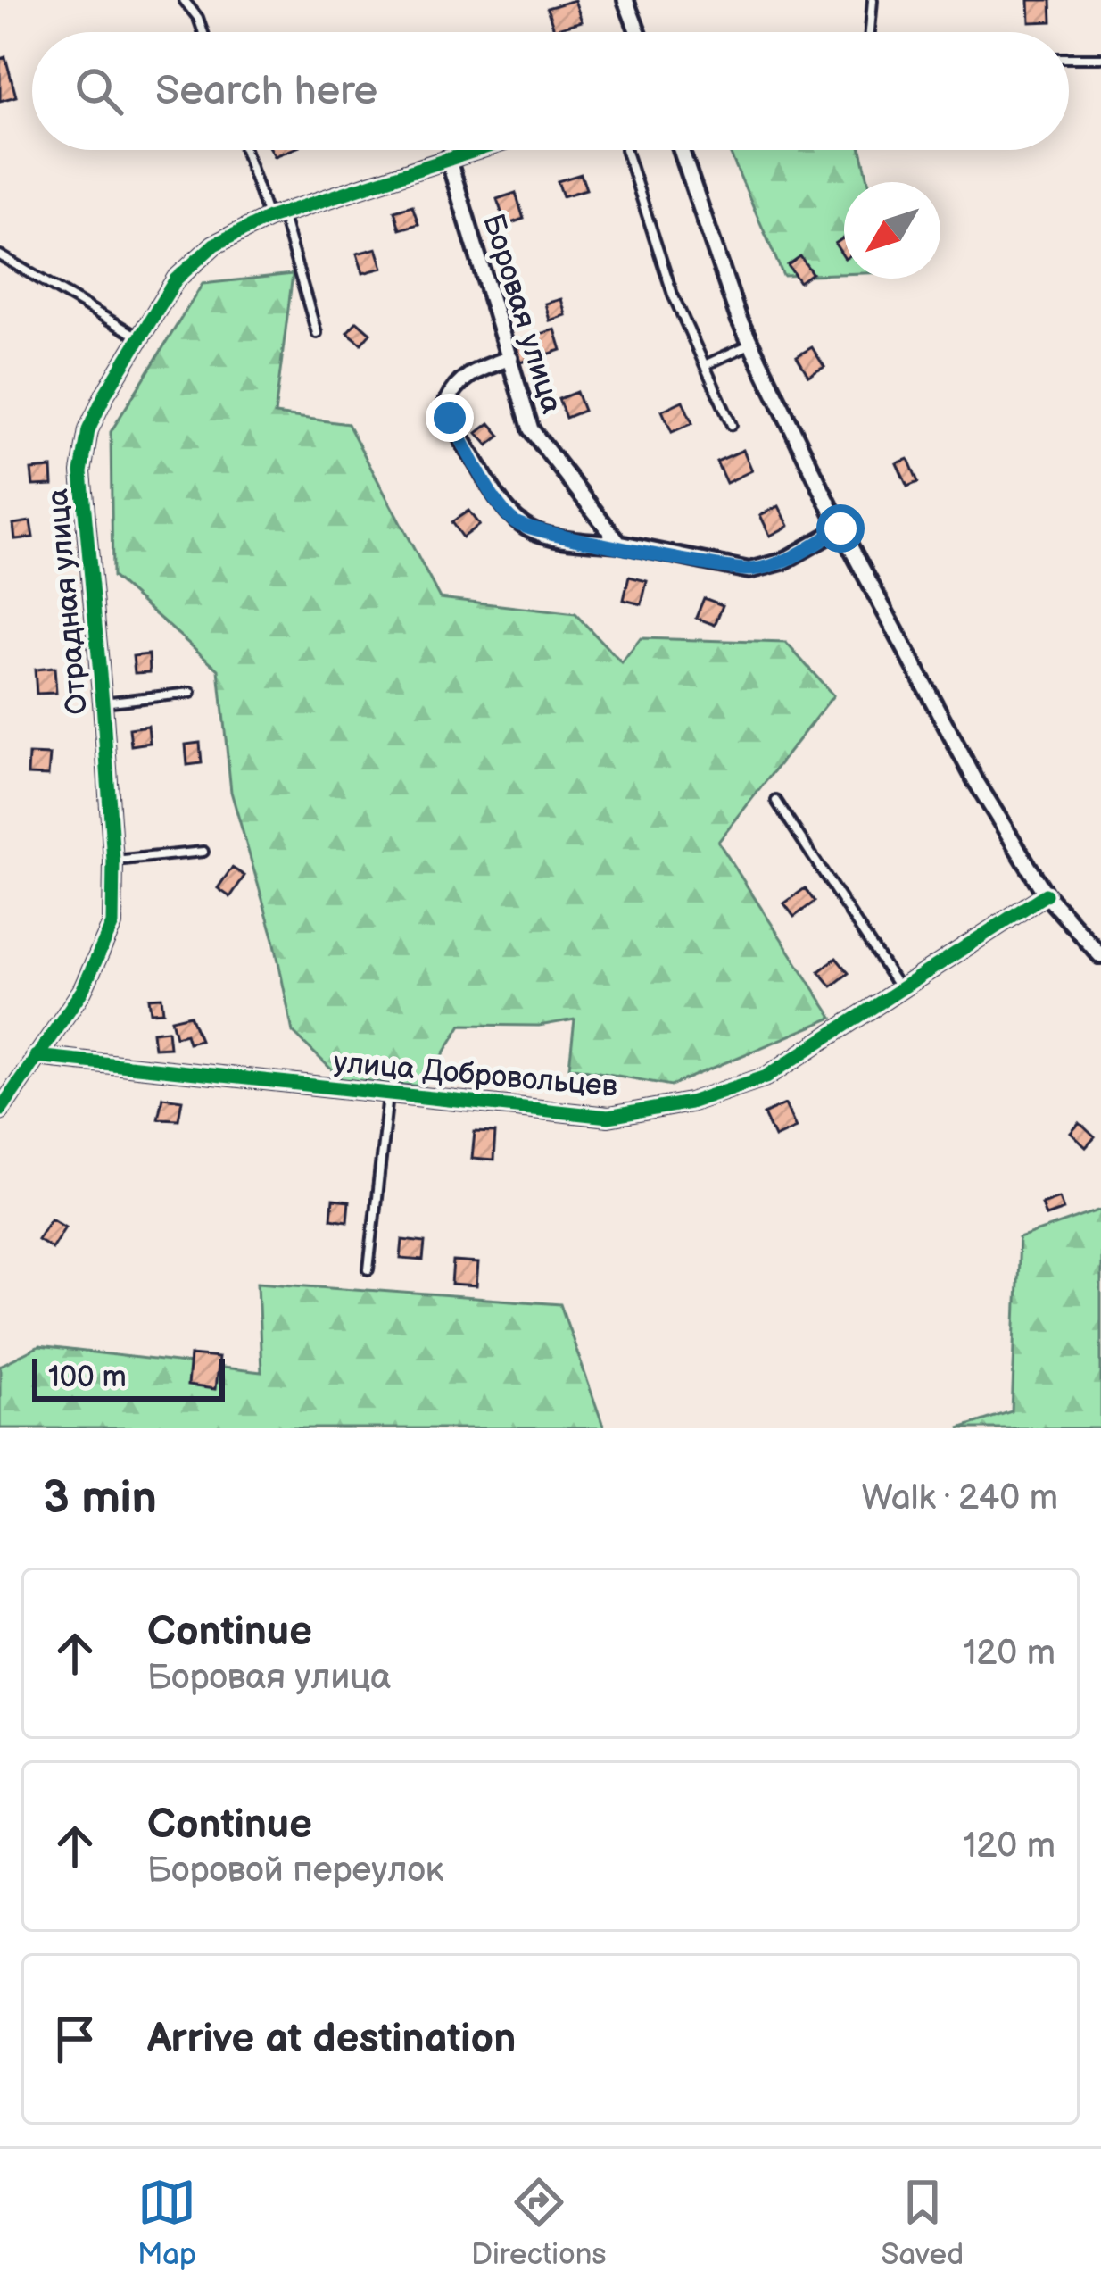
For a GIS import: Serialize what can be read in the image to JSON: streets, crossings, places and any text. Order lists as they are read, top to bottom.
{
  "streets": {
    "street": ["Боровая улица", "Отрадная улица", "улица Добровольцев"]
  },
  "crossings": [
    ["Боровая улица", "Отрадная улица"],
    ["Отрадная улица", "улица Добровольцев"]
  ],
  "scale_bar": "100 m",
  "north": "bottom left",
  "page": {
    "search": "Search here",
    "scale": "100 m",
    "heading": ["3 min", "Walk · 240 m"],
    "list": [
      ["Continue", "Боровая улица", "120 m"],
      ["Continue", "Боровой переулок", "120 m"],
      "Arrive at destination"
    ],
    "nav": ["Map", "Directions", "Saved"]
  }
}
